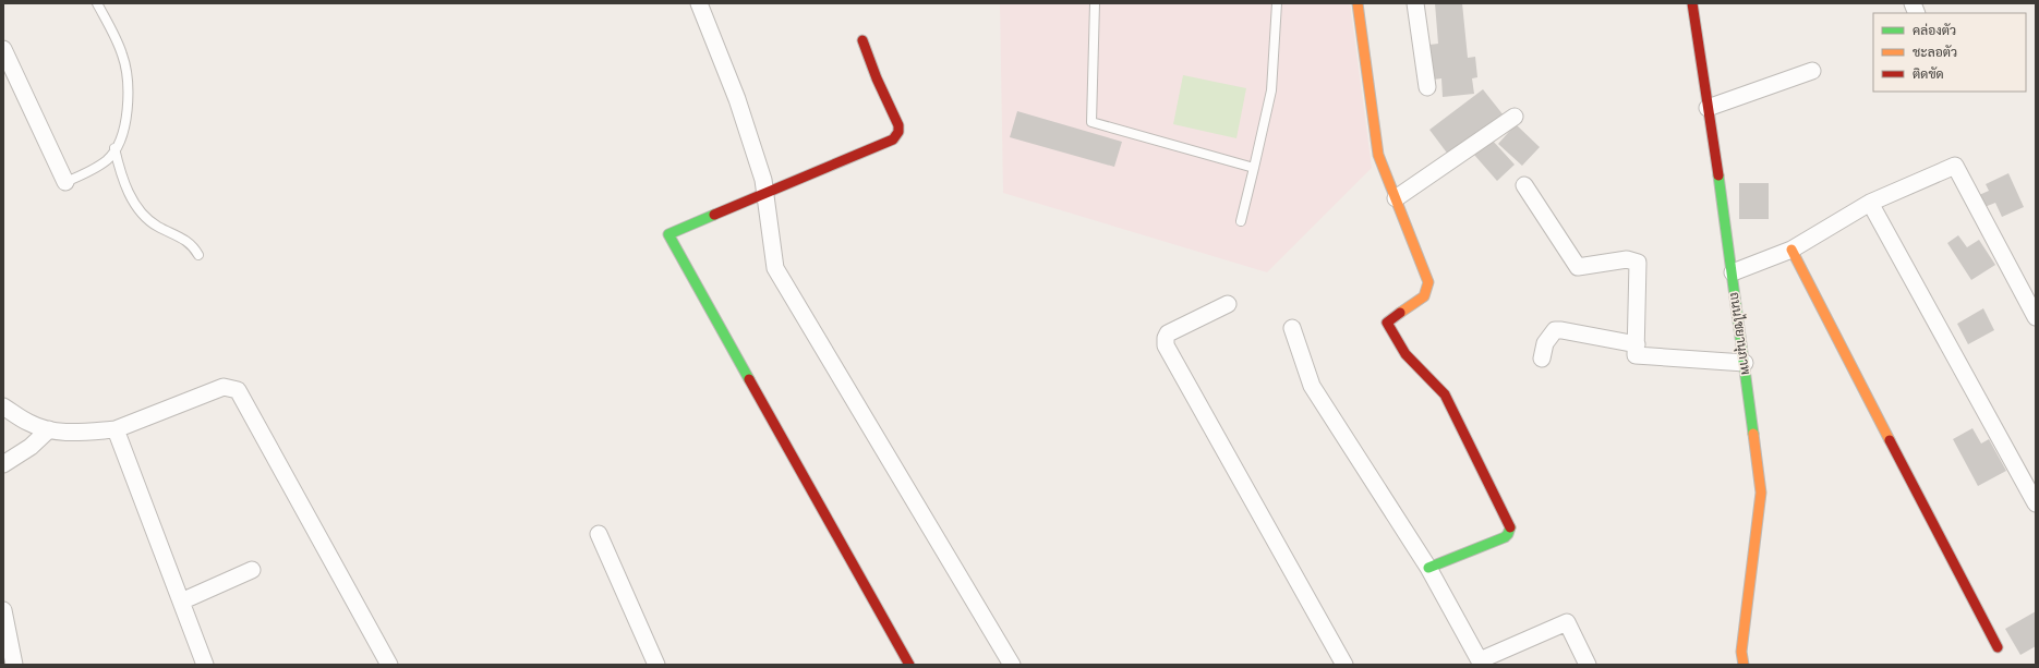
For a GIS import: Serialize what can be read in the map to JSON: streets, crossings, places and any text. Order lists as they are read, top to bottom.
{
  "streets": {
    "street": ["ถนนไชยานุภาพ"]
  },
  "legend": ["คล่องตัว", "ชะลอตัว", "ติดขัด"]
}
